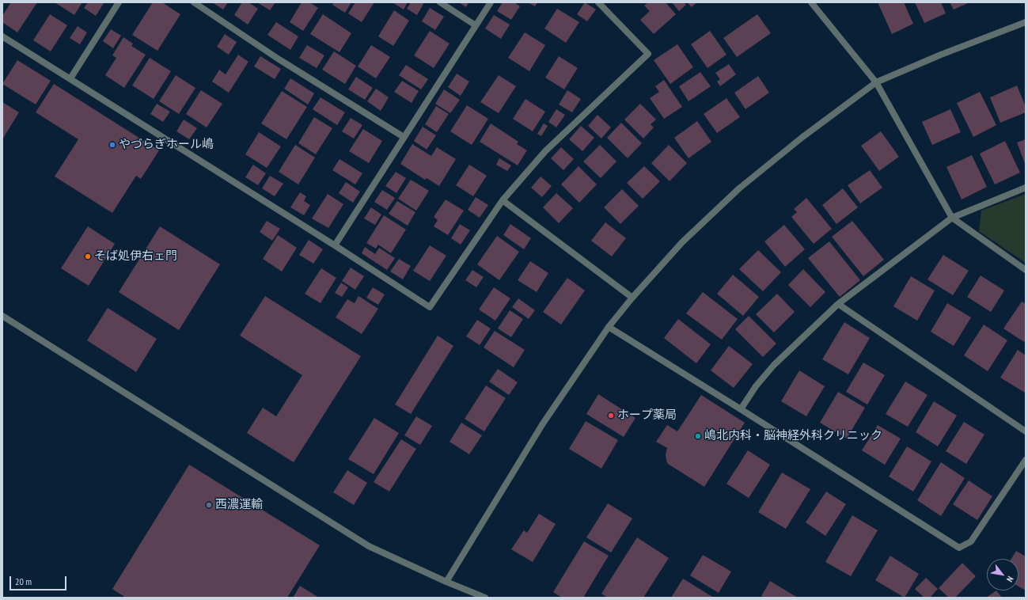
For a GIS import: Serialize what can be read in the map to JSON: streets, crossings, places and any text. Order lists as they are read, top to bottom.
{
  "places": [
    "やづらぎホール嶋",
    "そば処伊右ェ門",
    "ホープ薬局",
    "嶋北内科・脳神経外科クリニック",
    "西濃運輸"
  ],
  "scale_bar": "20 m",
  "north": "bottom right"
}
